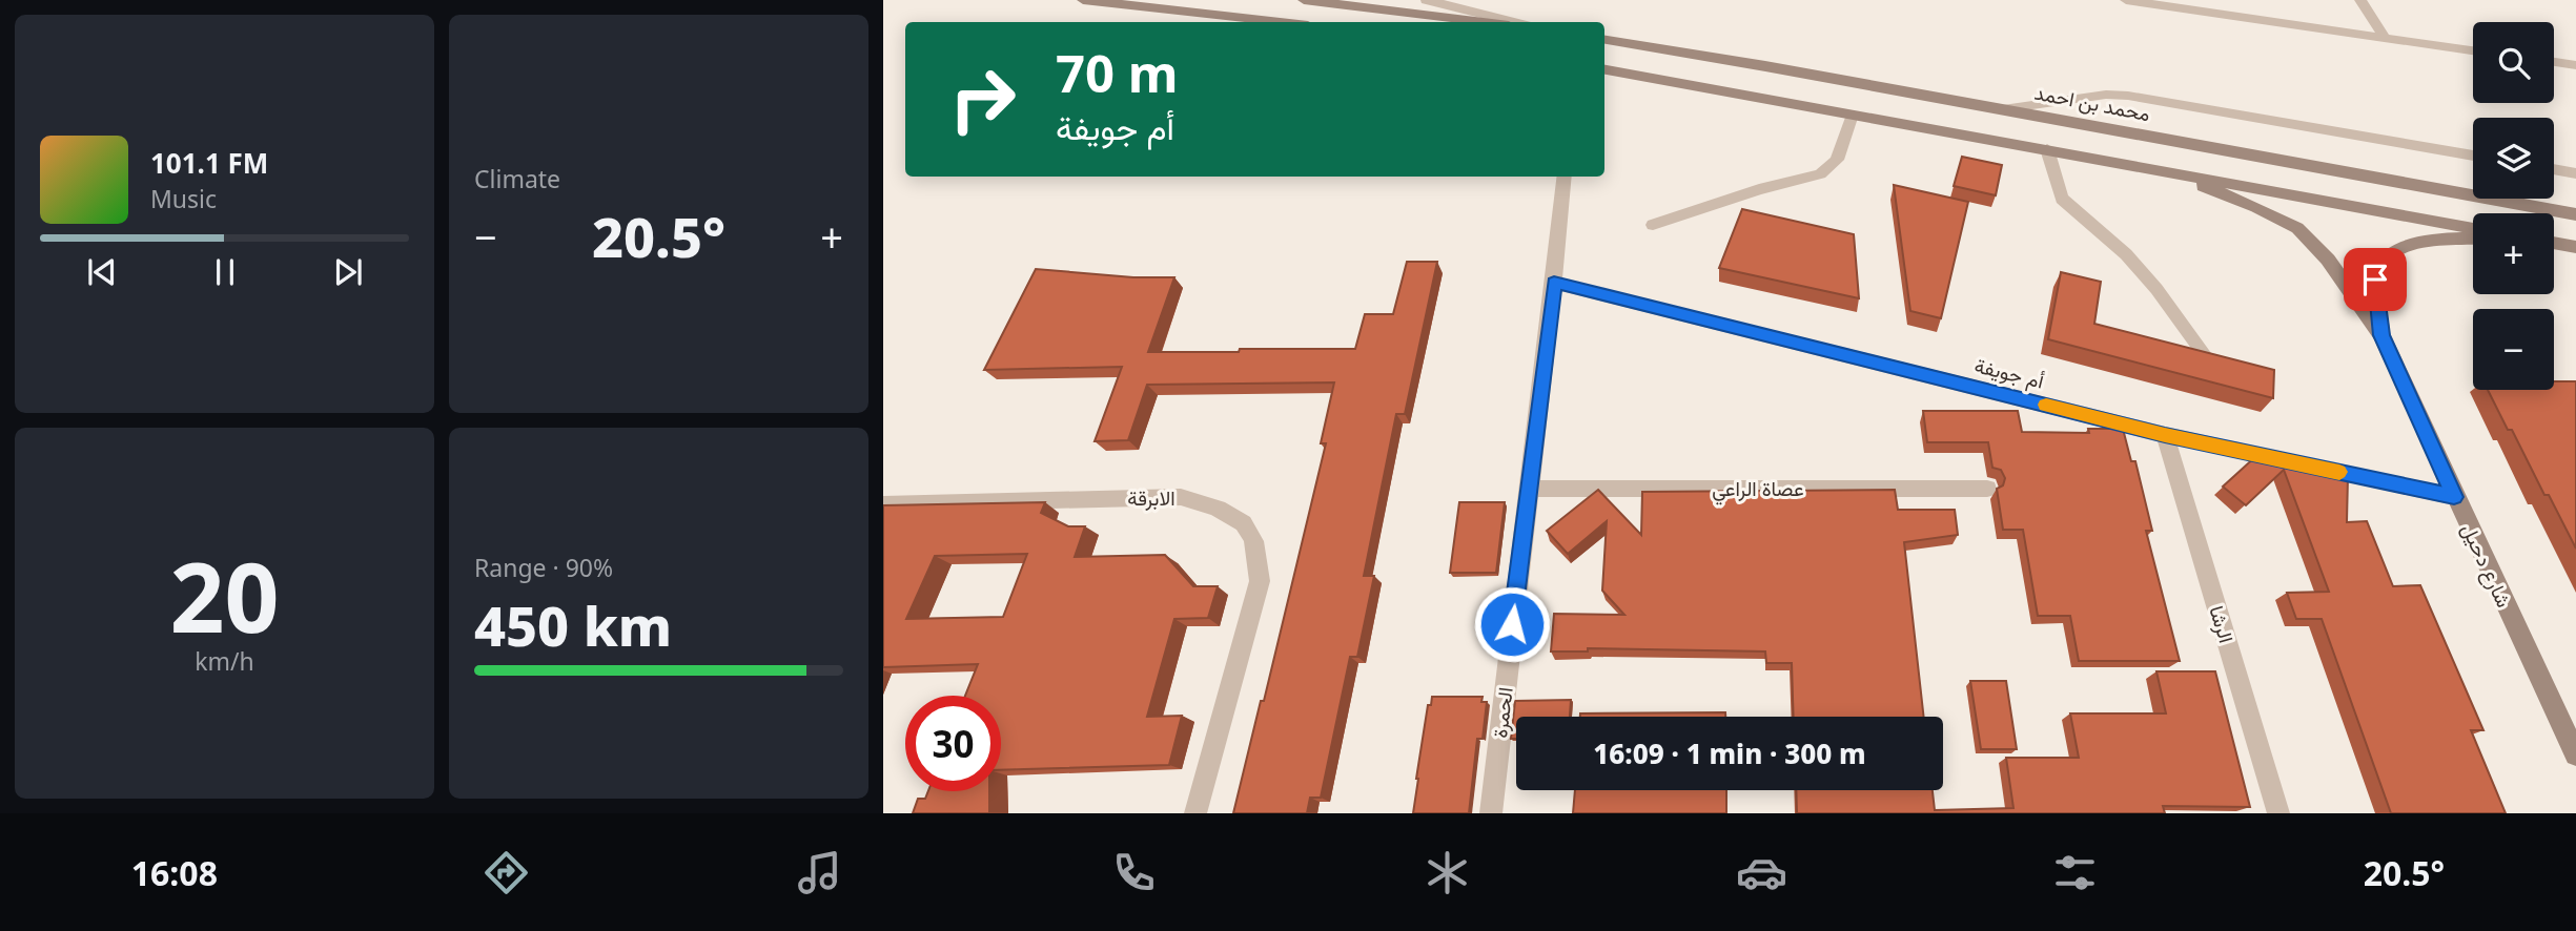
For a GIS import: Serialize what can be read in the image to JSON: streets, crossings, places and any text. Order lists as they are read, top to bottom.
{
  "streets": {
    "street": [
      "محمد بن احمد",
      "أم جويفة",
      "عصاة الراعي",
      "الابرقة",
      "شارع دحيل",
      "الرشا",
      "الحمرة"
    ]
  },
  "crossings": [
    ["أم جويفة", "شارع دحيل"],
    ["أم جويفة", "الرشا"],
    ["أم جويفة", "الحمرة"],
    ["عصاة الراعي", "الحمرة"]
  ],
  "page": {
    "tile": [
      "Climate",
      ["20", "km/h"],
      ["Range · 90%", "450 km"]
    ],
    "map_buttons": ["+", "−"],
    "turn": ["70 m", "أم جويفة"],
    "song": ["101.1 FM", "Music"],
    "heat": ["−", "20.5°", "+"],
    "limit": "30",
    "trip": "16:09 · 1 min · 300 m",
    "tabs": ["16:08", "20.5°"]
  }
}
